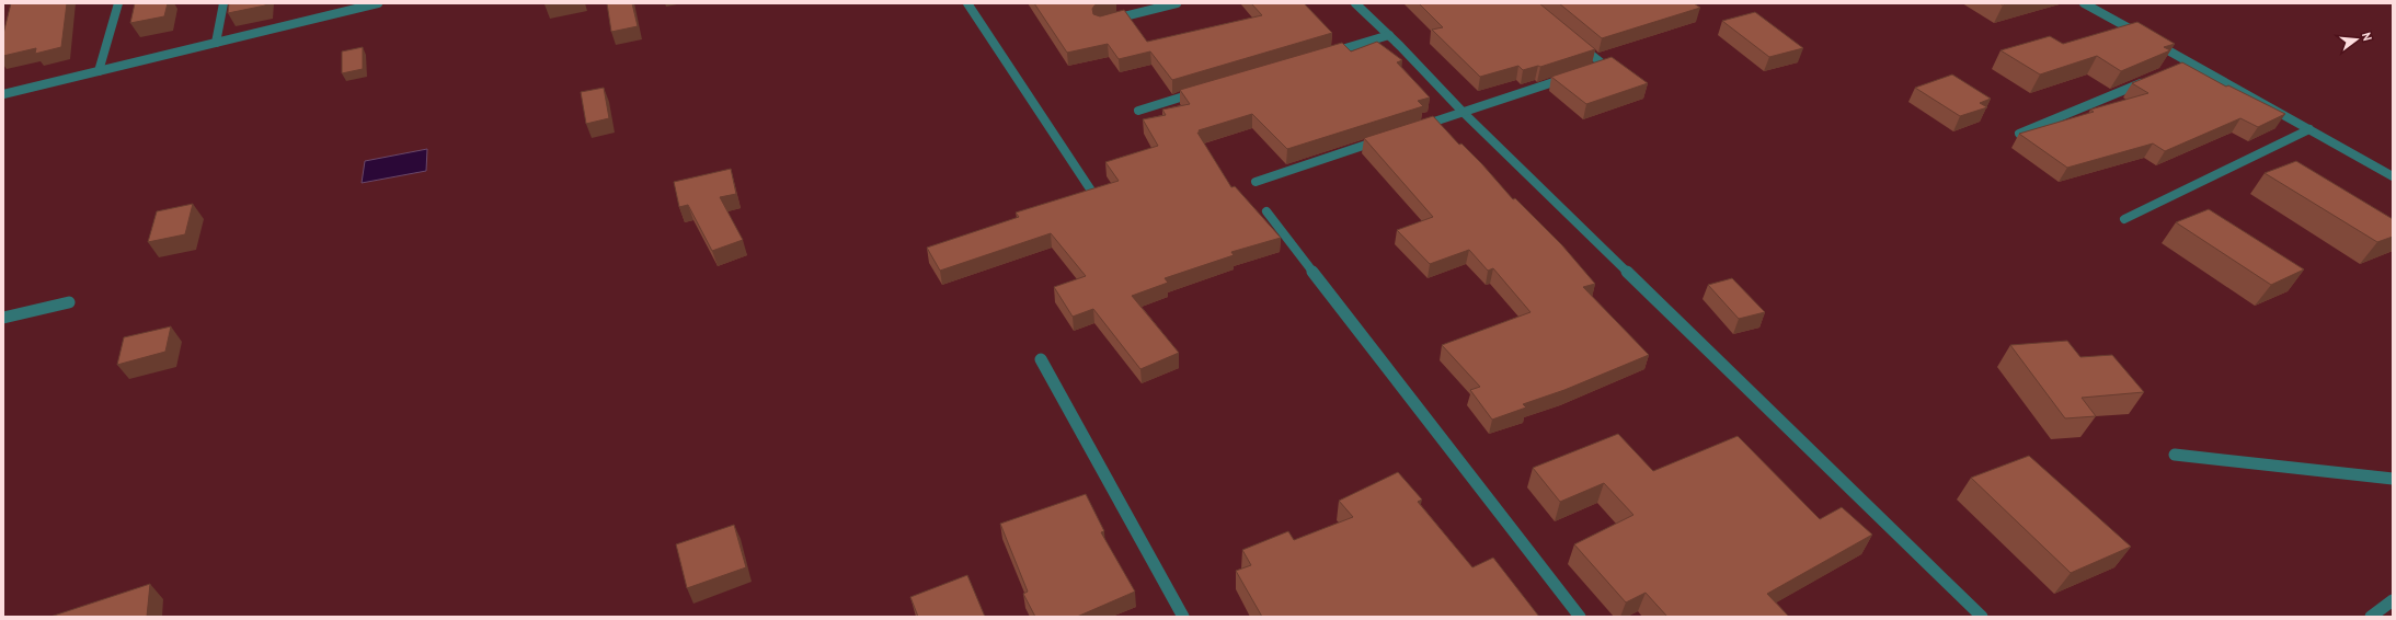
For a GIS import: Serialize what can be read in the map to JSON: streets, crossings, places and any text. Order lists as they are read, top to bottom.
{
  "north": "right"
}
